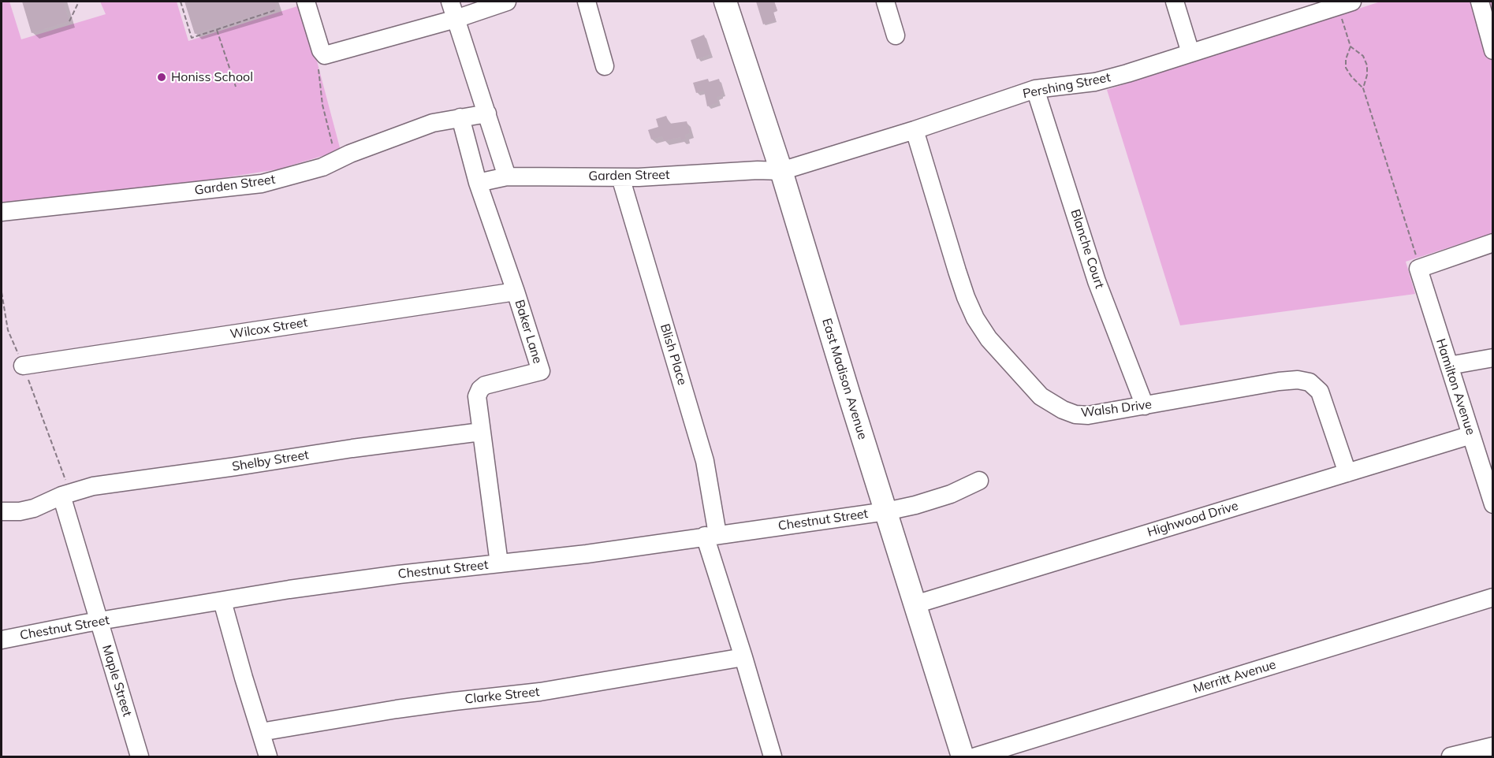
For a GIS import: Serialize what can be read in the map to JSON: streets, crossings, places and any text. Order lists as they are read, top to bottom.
{
  "streets": {
    "main road": ["East Madison Avenue"],
    "street": [
      "Pershing Street",
      "Garden Street",
      "Blanche Court",
      "Wilcox Street",
      "Baker Lane",
      "Blish Place",
      "Hamilton Avenue",
      "Walsh Drive",
      "Shelby Street",
      "Highwood Drive",
      "Chestnut Street",
      "Merritt Avenue",
      "Maple Street",
      "Clarke Street"
    ]
  },
  "crossings": [
    ["Pershing Street", "Garden Street"],
    ["Pershing Street", "Blanche Court"],
    ["Pershing Street", "East Madison Avenue"],
    ["Pershing Street", "Walsh Drive"],
    ["Garden Street", "Baker Lane"],
    ["Garden Street", "Blish Place"],
    ["Garden Street", "East Madison Avenue"],
    ["Blanche Court", "Walsh Drive"],
    ["Wilcox Street", "Baker Lane"],
    ["Baker Lane", "Shelby Street"],
    ["Baker Lane", "Chestnut Street"],
    ["Blish Place", "Chestnut Street"],
    ["Blish Place", "Clarke Street"],
    ["East Madison Avenue", "Highwood Drive"],
    ["East Madison Avenue", "Chestnut Street"],
    ["Hamilton Avenue", "Highwood Drive"],
    ["Walsh Drive", "Highwood Drive"],
    ["Shelby Street", "Maple Street"],
    ["Chestnut Street", "Maple Street"]
  ],
  "places": ["Honiss School"]
}
